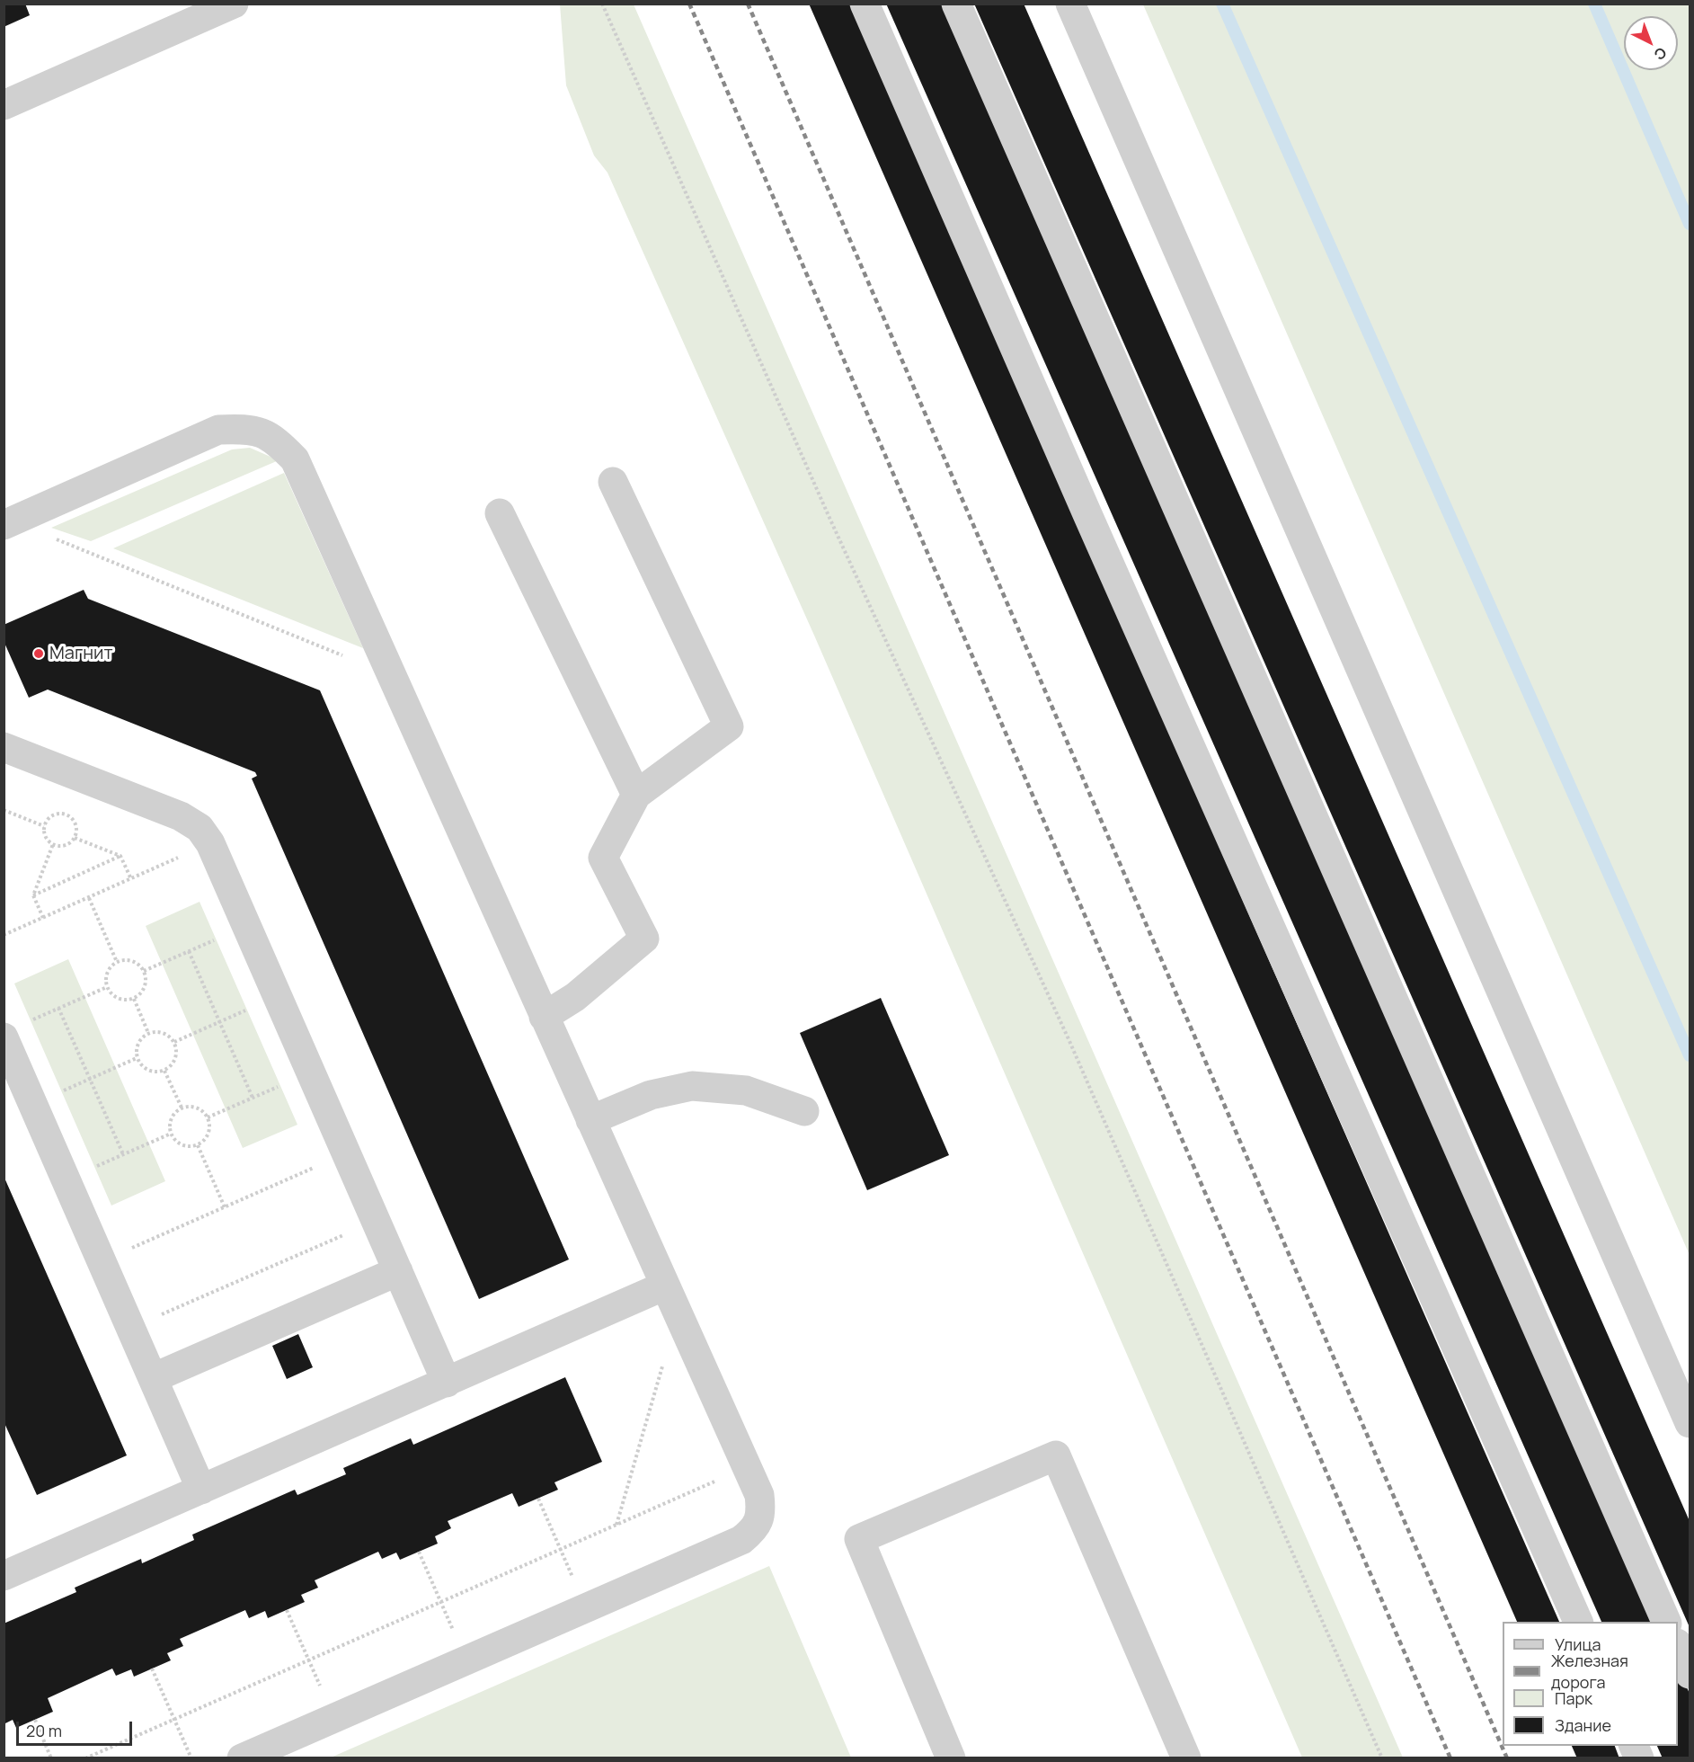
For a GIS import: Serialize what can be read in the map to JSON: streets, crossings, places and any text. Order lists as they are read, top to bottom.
{
  "places": ["Магнит"],
  "legend": [
    "Улица",
    "Железная дорога",
    "Парк",
    "Здание"
  ],
  "scale_bar": "20 m",
  "north": "bottom right"
}
